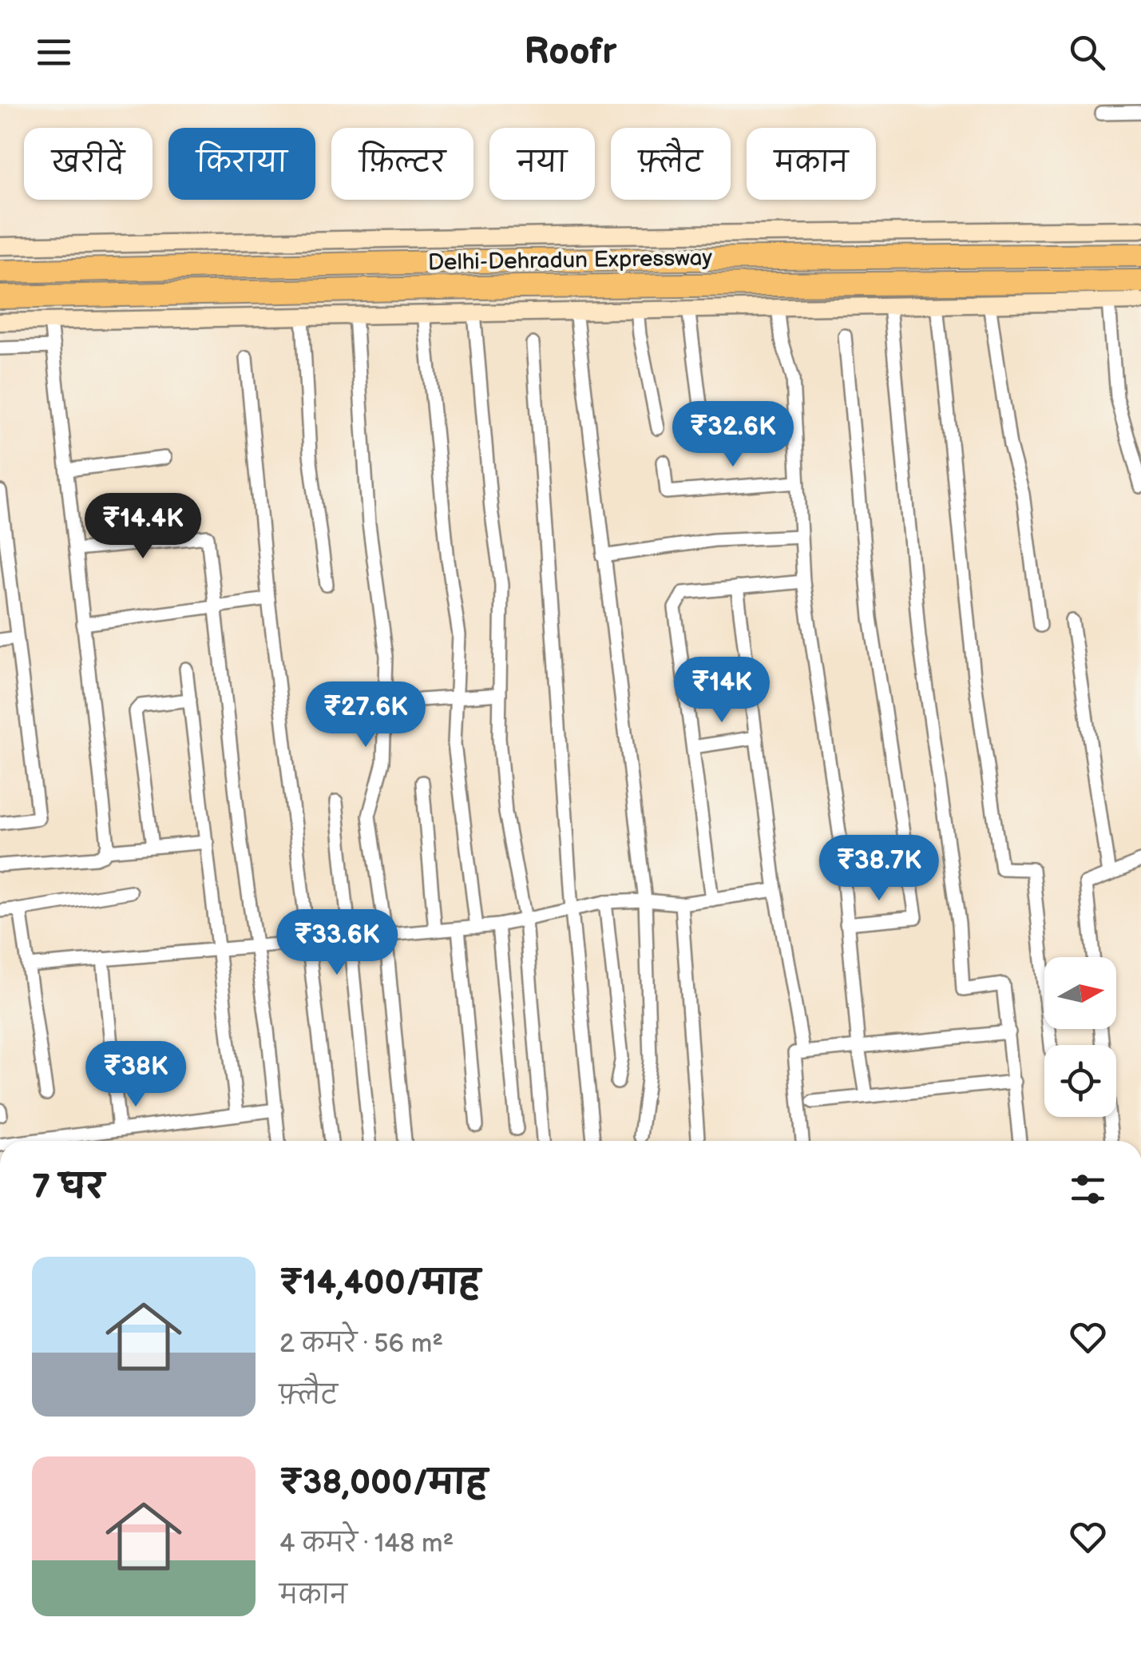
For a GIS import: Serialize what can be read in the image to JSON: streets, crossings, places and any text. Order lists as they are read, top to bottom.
{
  "streets": {
    "highway": ["Delhi-Dehradun Expressway"]
  },
  "north": "right",
  "page": {
    "header": "Roofr",
    "chip": [
      "खरीदें",
      "किराया",
      "फ़िल्टर",
      "नया",
      "फ़्लैट",
      "मकान"
    ],
    "price": [
      "₹32.6K",
      "₹14.4K",
      "₹14K",
      "₹27.6K",
      "₹38.7K",
      "₹33.6K",
      "₹38K"
    ],
    "heading": "7 घर",
    "list": [
      {
        "name": "₹14,400/माह",
        "note": "2 कमरे · 56 m² · फ़्लैट"
      },
      {
        "name": "₹38,000/माह",
        "note": "4 कमरे · 148 m² · मकान"
      }
    ]
  }
}
